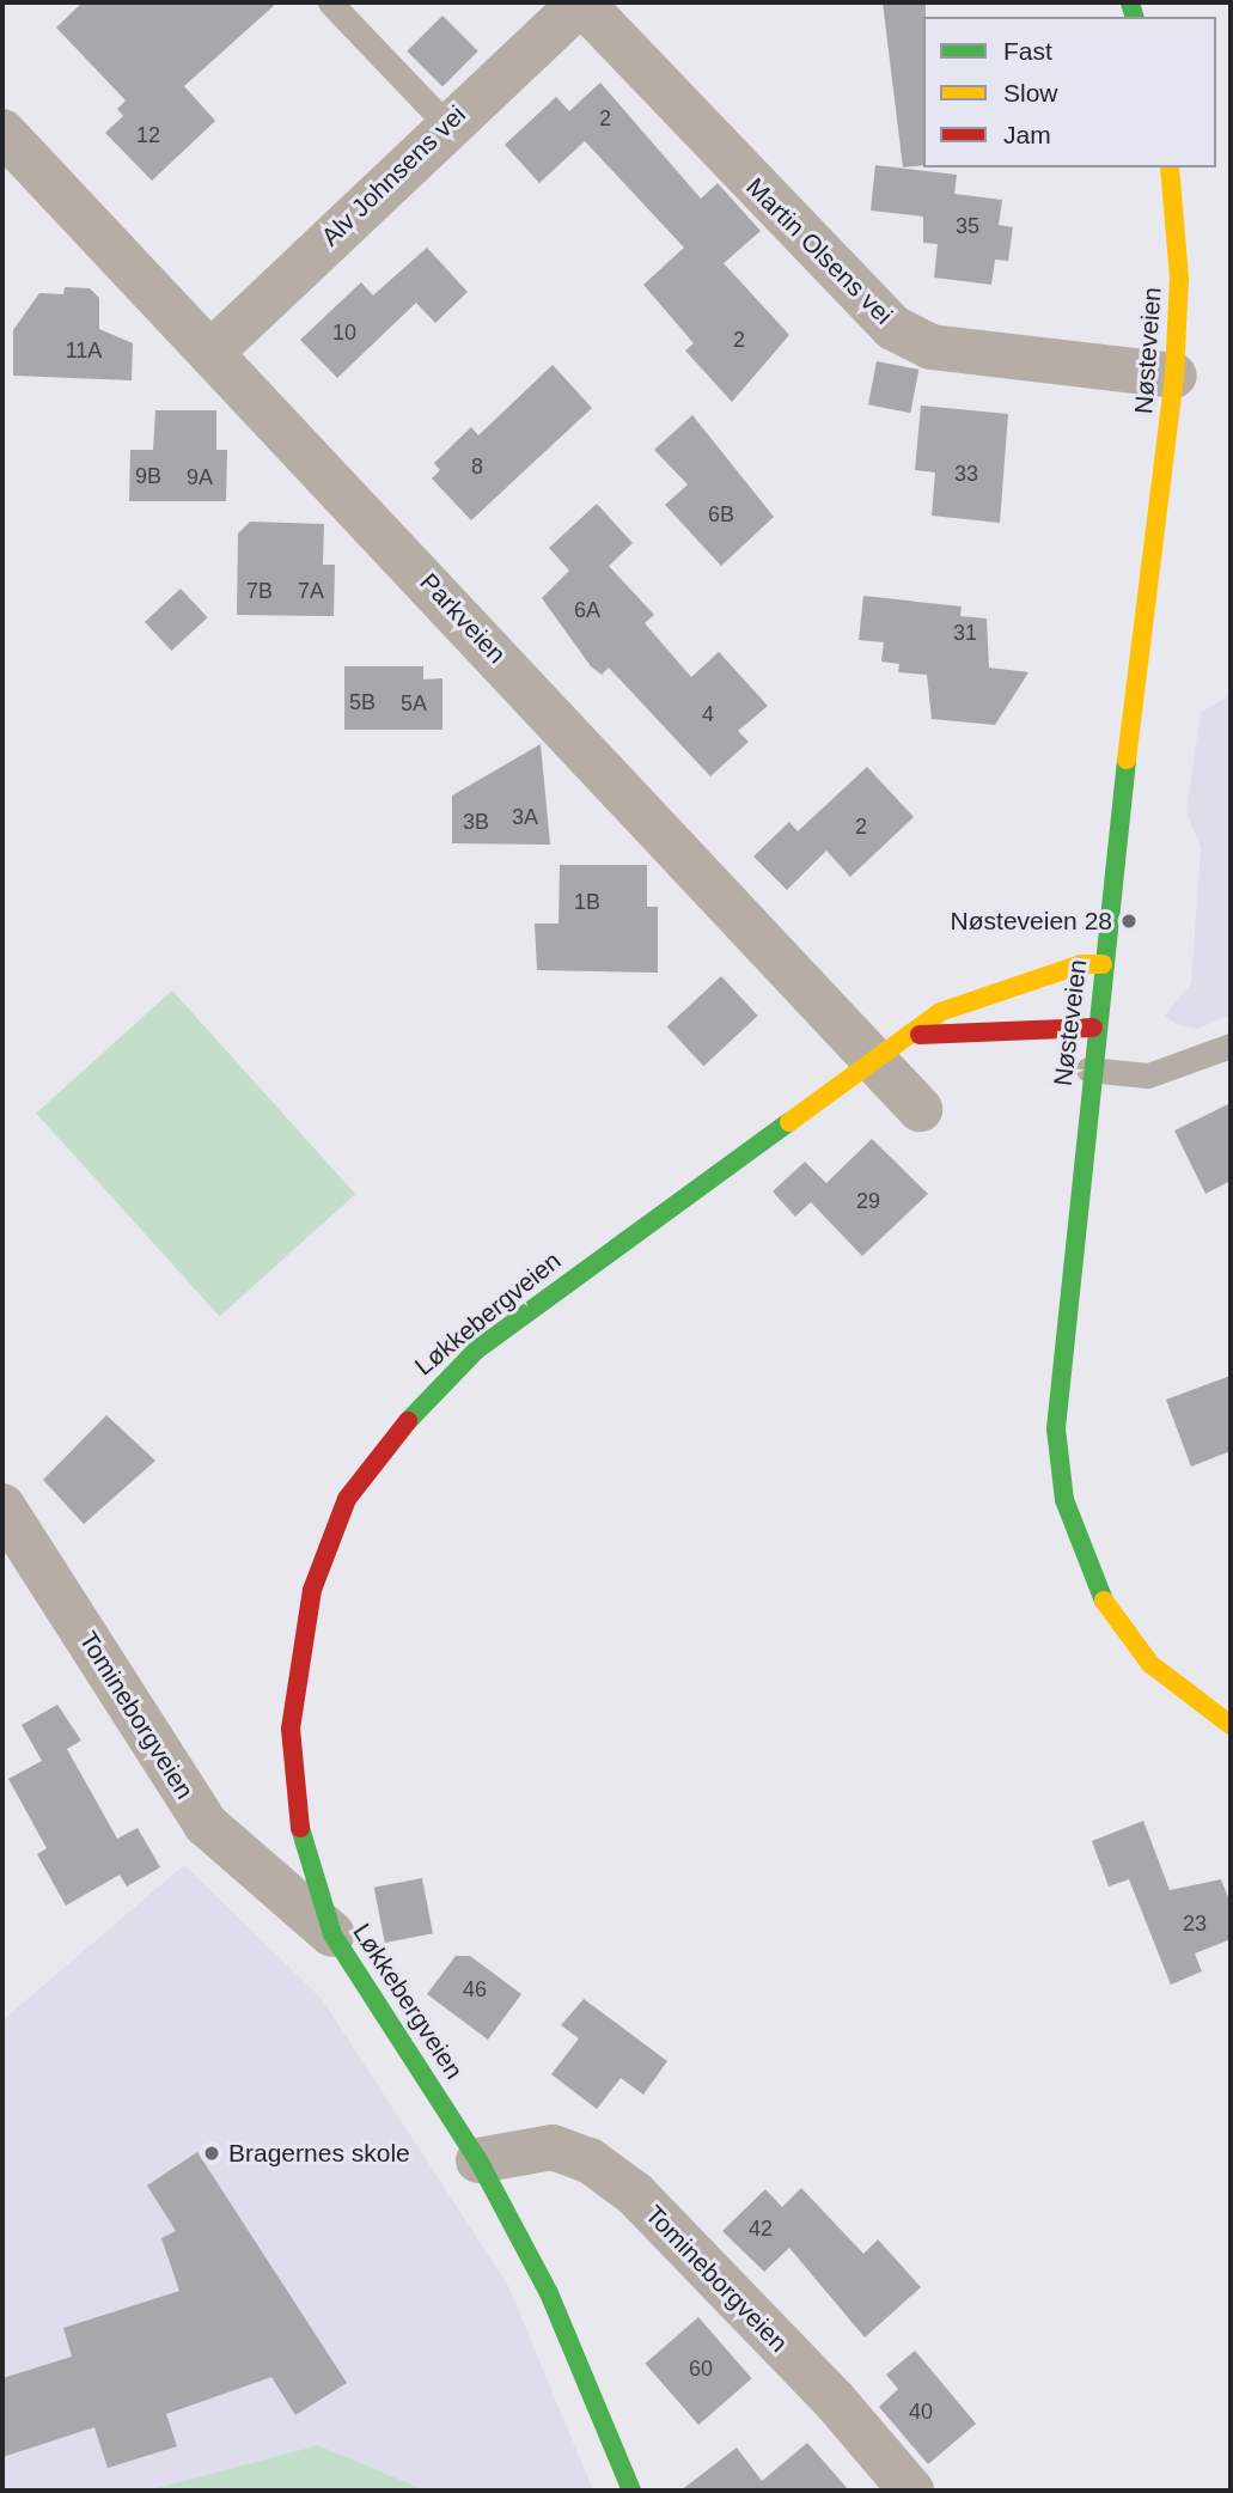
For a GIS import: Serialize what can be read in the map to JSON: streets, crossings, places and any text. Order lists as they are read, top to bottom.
{
  "streets": {
    "main road": ["Nøsteveien", "Løkkebergveien"],
    "street": [
      "Alv Johnsens vei",
      "Martin Olsens vei",
      "Parkveien",
      "Tomineborgveien"
    ]
  },
  "crossings": [
    ["Alv Johnsens vei", "Martin Olsens vei"],
    ["Alv Johnsens vei", "Parkveien"],
    ["Martin Olsens vei", "Nøsteveien"],
    ["Nøsteveien", "Løkkebergveien"],
    ["Parkveien", "Løkkebergveien"],
    ["Løkkebergveien", "Tomineborgveien"]
  ],
  "places": ["Nøsteveien 28", "Bragernes skole"],
  "house_numbers": [
    "2",
    "12",
    "35",
    "10",
    "2",
    "11A",
    "8",
    "33",
    "9B",
    "9A",
    "6B",
    "7B",
    "7A",
    "6A",
    "31",
    "5B",
    "5A",
    "4",
    "3A",
    "3B",
    "2",
    "1B",
    "29",
    "23",
    "46",
    "42",
    "60",
    "40"
  ],
  "legend": ["Fast", "Slow", "Jam"]
}
